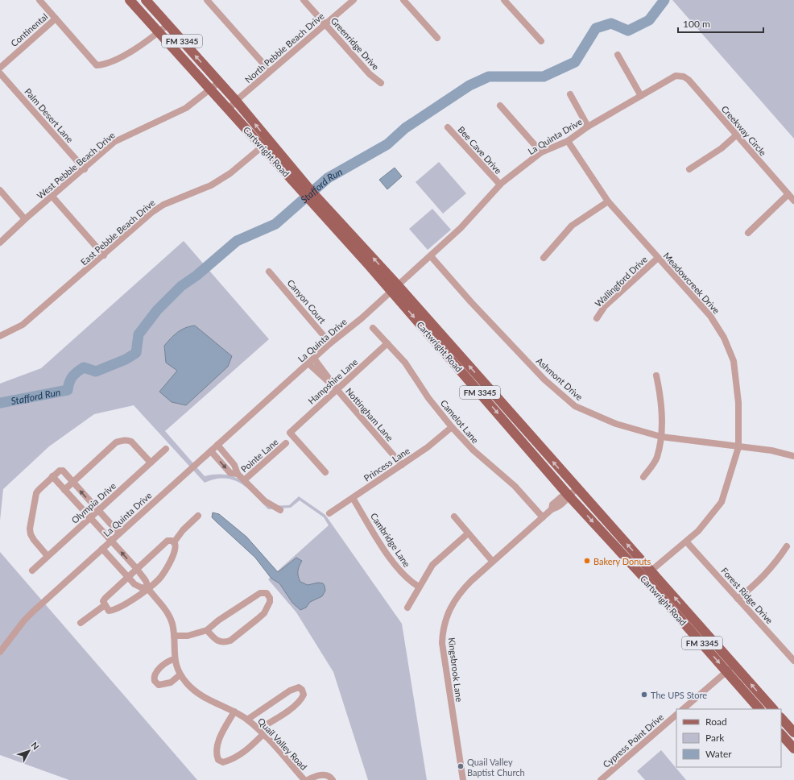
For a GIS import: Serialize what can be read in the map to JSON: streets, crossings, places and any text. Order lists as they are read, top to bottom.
{
  "streets": {
    "main road": ["FM 3345", "Cartwright Road"],
    "street": [
      "Continental",
      "Greenridge Drive",
      "North Pebble Beach Drive",
      "Palm Desert Lane",
      "Creekway Circle",
      "La Quinta Drive",
      "Bee Cave Drive",
      "West Pebble Beach Drive",
      "East Pebble Beach Drive",
      "Wallingford Drive",
      "Meadowcreek Drive",
      "Canyon Court",
      "Ashmont Drive",
      "Hampshire Lane",
      "Nottingham Lane",
      "Camelot Lane",
      "Pointe Lane",
      "Princess Lane",
      "Olympia Drive",
      "Cambridge Lane",
      "Forest Ridge Drive",
      "Kingsbrook Lane",
      "Cypress Point Drive",
      "Quail Valley Road"
    ]
  },
  "crossings": [
    ["Greenridge Drive", "North Pebble Beach Drive"],
    ["North Pebble Beach Drive", "Cartwright Road"],
    ["Palm Desert Lane", "West Pebble Beach Drive"],
    ["Creekway Circle", "La Quinta Drive"],
    ["La Quinta Drive", "Bee Cave Drive"],
    ["La Quinta Drive", "Cartwright Road"],
    ["La Quinta Drive", "Meadowcreek Drive"],
    ["La Quinta Drive", "Canyon Court"],
    ["La Quinta Drive", "Ashmont Drive"],
    ["La Quinta Drive", "Nottingham Lane"],
    ["Cartwright Road", "West Pebble Beach Drive"],
    ["Cartwright Road", "East Pebble Beach Drive"],
    ["Cartwright Road", "Meadowcreek Drive"],
    ["Cartwright Road", "Kingsbrook Lane"],
    ["Wallingford Drive", "Meadowcreek Drive"],
    ["Meadowcreek Drive", "Ashmont Drive"],
    ["Meadowcreek Drive", "Forest Ridge Drive"],
    ["Hampshire Lane", "Nottingham Lane"],
    ["Hampshire Lane", "Camelot Lane"],
    ["Nottingham Lane", "Princess Lane"],
    ["Camelot Lane", "Princess Lane"],
    ["Camelot Lane", "Kingsbrook Lane"],
    ["Princess Lane", "Cambridge Lane"]
  ],
  "water": ["Stafford Run"],
  "places": ["Bakery Donuts", "The UPS Store", "Quail Valley Baptist Church"],
  "legend": ["Road", "Park", "Water"],
  "scale_bar": "100 m",
  "north": "top right"
}
